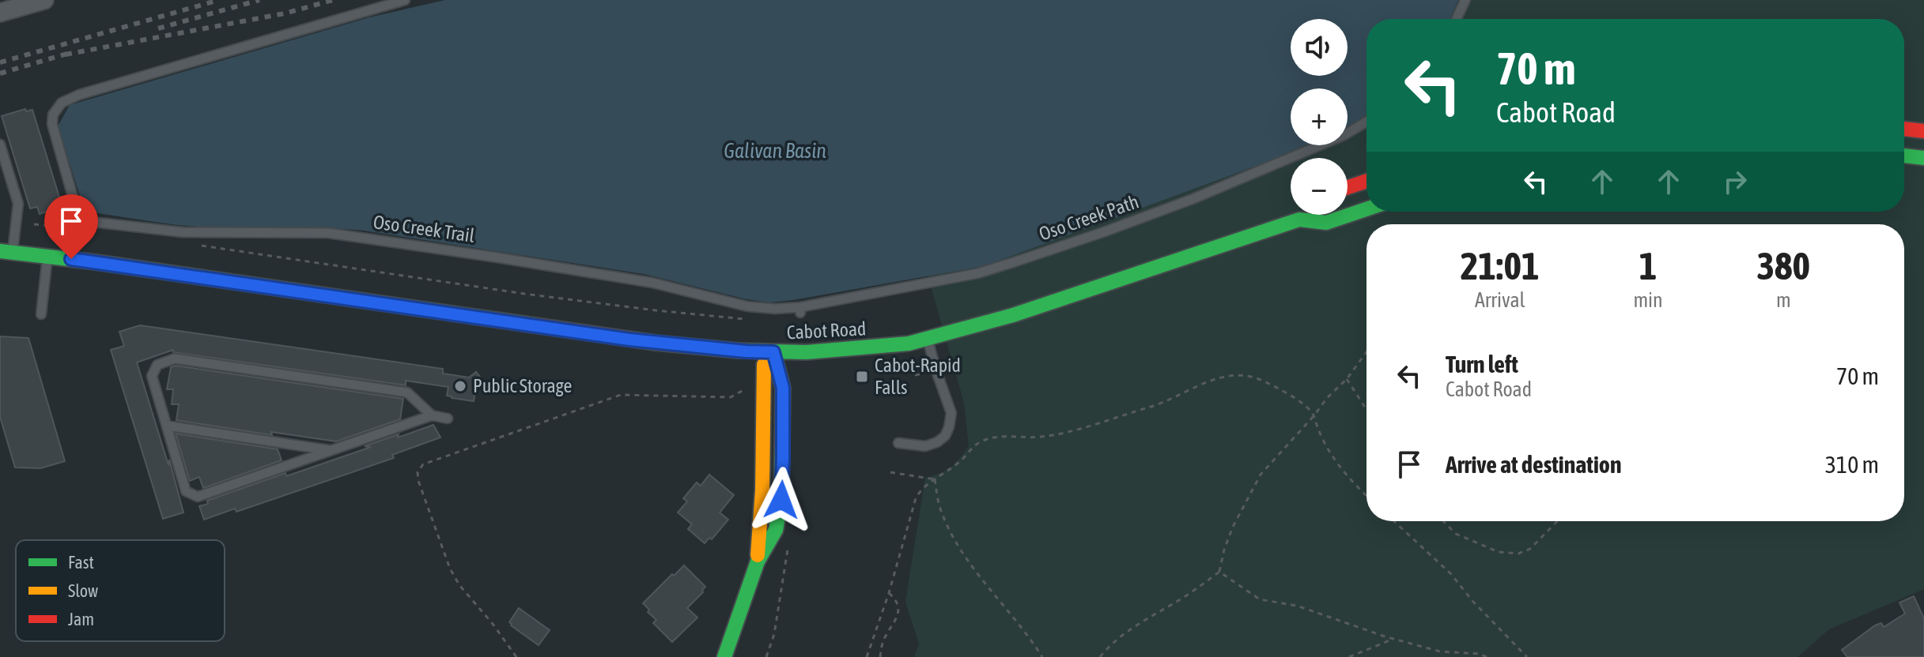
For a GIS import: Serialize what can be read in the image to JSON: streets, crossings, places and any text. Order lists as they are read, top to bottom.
{
  "streets": {
    "main road": ["Cabot Road"],
    "lane": ["Oso Creek Path", "Oso Creek Trail"]
  },
  "crossings": [
    ["Oso Creek Path", "Oso Creek Trail"]
  ],
  "water": ["Galivan Basin"],
  "places": {
    "transit": ["Cabot-Rapid Falls"],
    "other": ["Public Storage"]
  },
  "legend": ["Fast", "Slow", "Jam"],
  "page": {
    "map_buttons": ["+", "−"],
    "turn": ["70 m", "Cabot Road"],
    "eta": [
      "21:01",
      "Arrival",
      "1",
      "min",
      "380",
      "m"
    ],
    "list": [
      {
        "name": "Turn left",
        "note": "Cabot Road",
        "value": "70 m"
      },
      {
        "name": "Arrive at destination",
        "value": "310 m"
      }
    ]
  }
}
